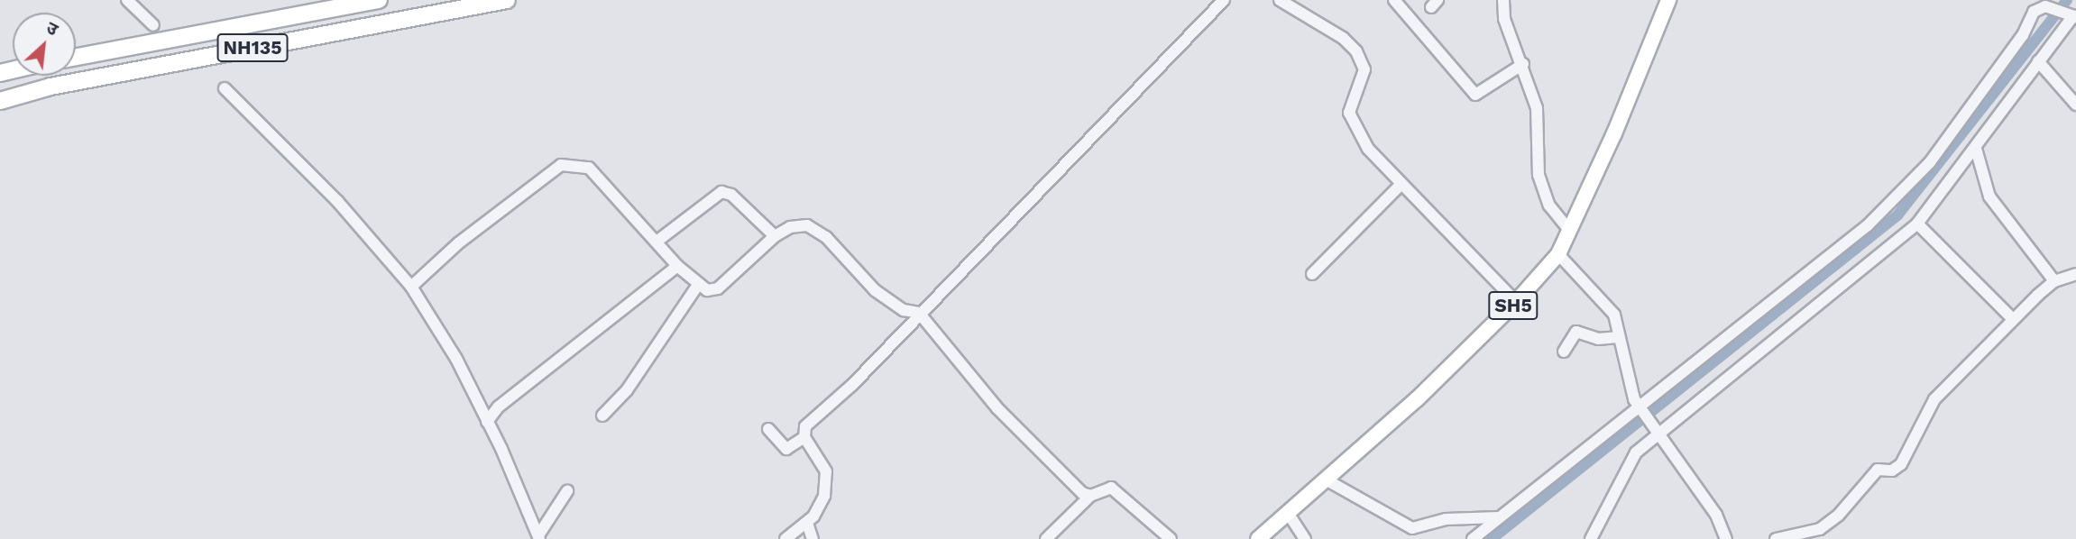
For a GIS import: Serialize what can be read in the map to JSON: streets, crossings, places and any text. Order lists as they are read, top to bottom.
{
  "streets": {
    "highway": ["NH135"],
    "main road": ["SH5"]
  },
  "north": "top right"
}
